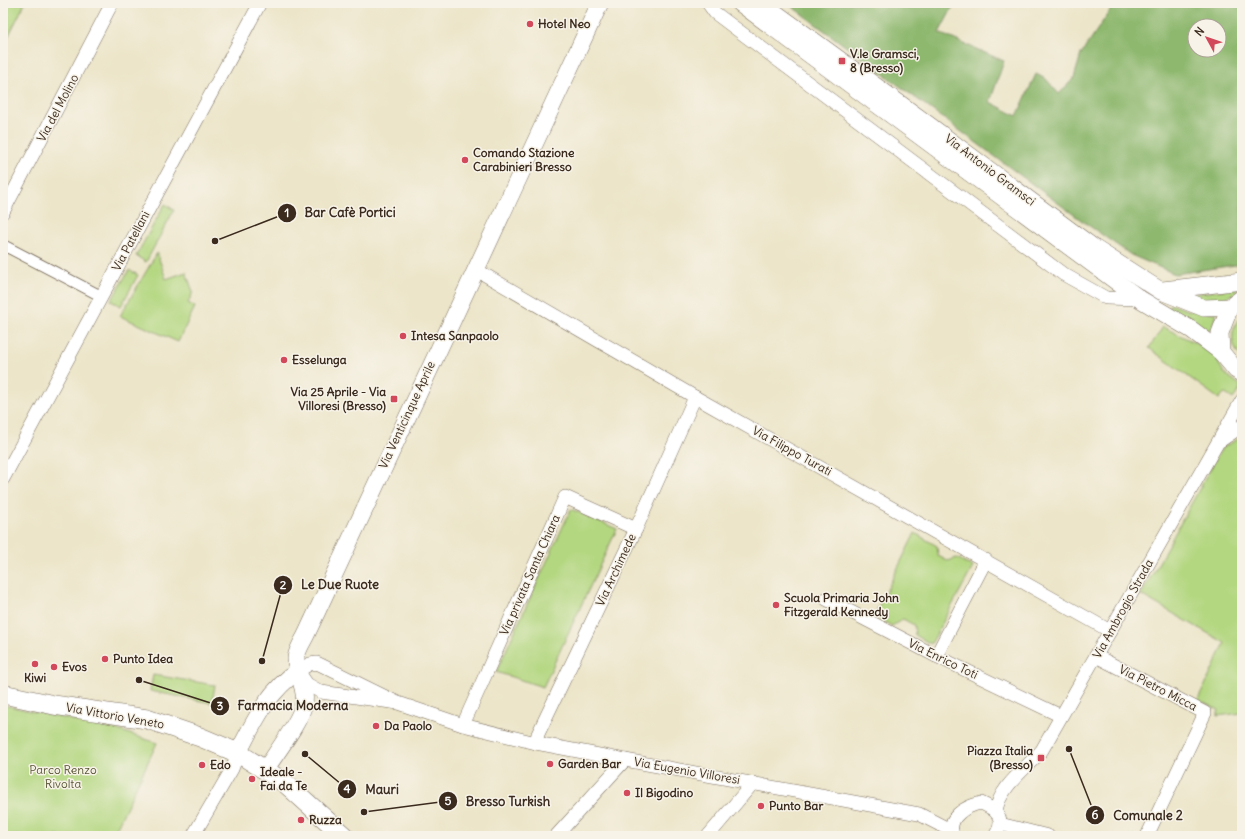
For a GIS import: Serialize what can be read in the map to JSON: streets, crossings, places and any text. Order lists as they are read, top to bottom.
{
  "streets": {
    "main road": ["Via Vittorio Veneto"],
    "street": [
      "Via del Molino",
      "Via Antonio Gramsci",
      "Via Patellani",
      "Via Venticinque Aprile",
      "Via Filippo Turati",
      "Via Archimede",
      "Via privata Santa Chiara",
      "Via Ambrogio Strada",
      "Via Enrico Toti",
      "Via Pietro Micca",
      "Via Eugenio Villoresi"
    ]
  },
  "crossings": [
    ["Via Venticinque Aprile", "Via Filippo Turati"],
    ["Via Venticinque Aprile", "Via Eugenio Villoresi"],
    ["Via Filippo Turati", "Via Archimede"],
    ["Via Filippo Turati", "Via Ambrogio Strada"],
    ["Via Archimede", "Via privata Santa Chiara"],
    ["Via Archimede", "Via Eugenio Villoresi"],
    ["Via privata Santa Chiara", "Via Eugenio Villoresi"],
    ["Via Ambrogio Strada", "Via Enrico Toti"],
    ["Via Ambrogio Strada", "Via Pietro Micca"]
  ],
  "parks": ["Parco Renzo Rivolta"],
  "places": {
    "other": [
      "Hotel Neo",
      "Comando Stazione Carabinieri Bresso",
      "Bar Cafè Portici",
      "Intesa Sanpaolo",
      "Esselunga",
      "Scuola Primaria John Fitzgerald Kennedy",
      "Punto Idea",
      "Le Due Ruote",
      "Kiwi",
      "Evos",
      "Farmacia Moderna",
      "Da Paolo",
      "Comunale 2",
      "Mauri",
      "Garden Bar",
      "Edo",
      "Ideale - Fai da Te",
      "Il Bigodino",
      "Punto Bar",
      "Bresso Turkish",
      "Ruzza"
    ],
    "transit": ["V.le Gramsci, 8 (Bresso)", "Via 25 Aprile - Via Villoresi (Bresso)", "Piazza Italia (Bresso)"]
  },
  "north": "top left"
}
